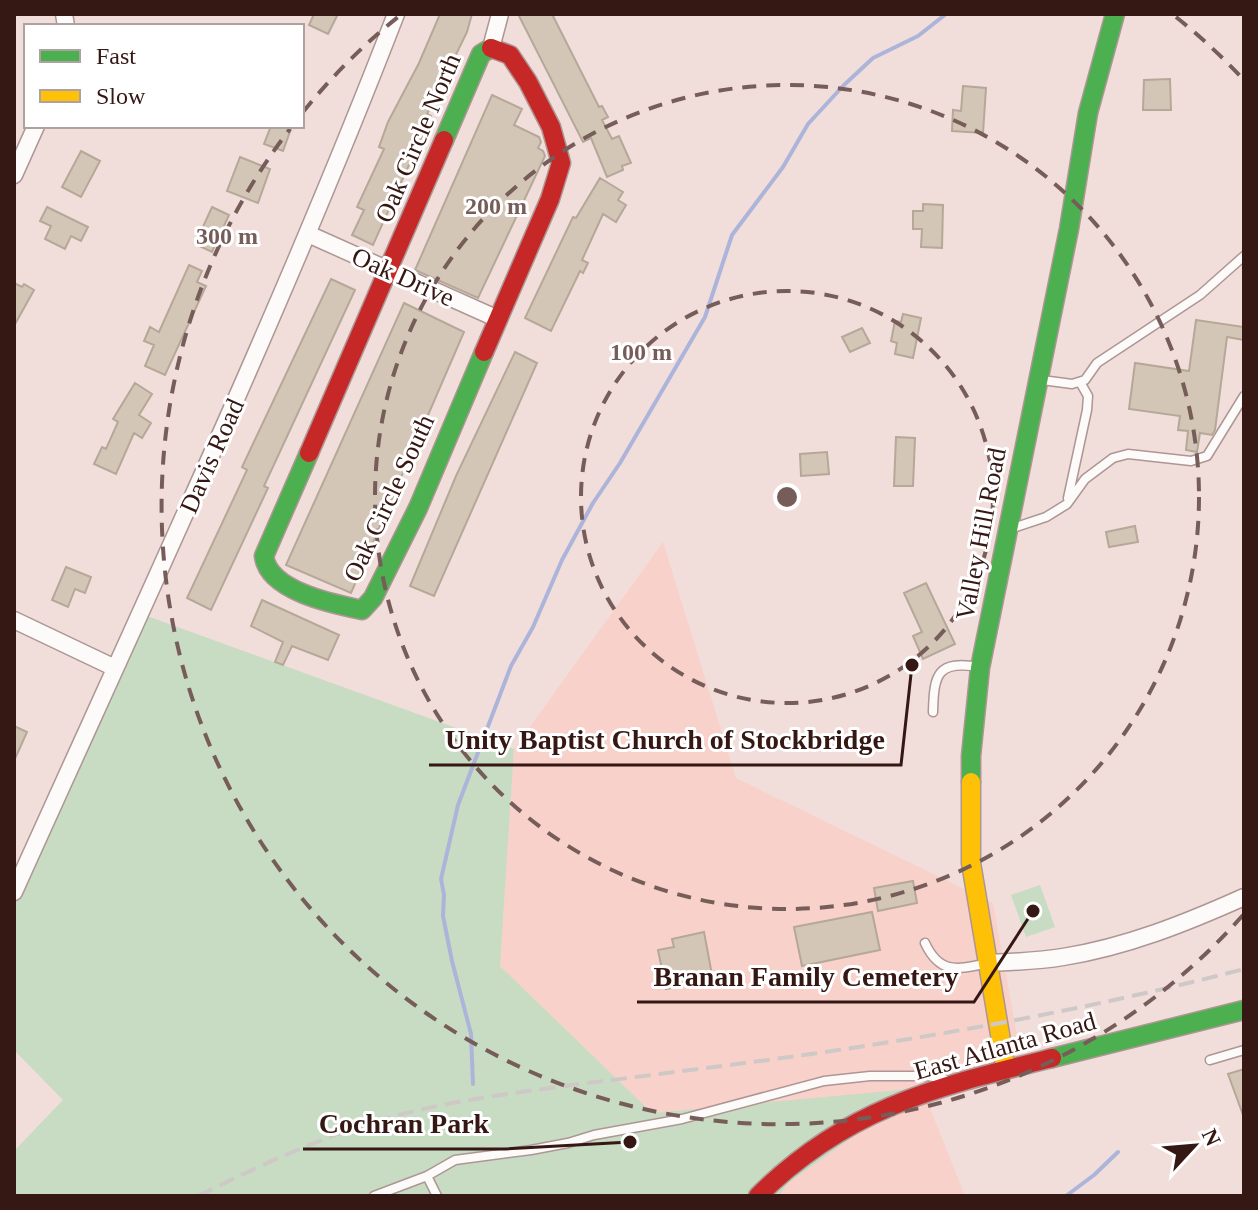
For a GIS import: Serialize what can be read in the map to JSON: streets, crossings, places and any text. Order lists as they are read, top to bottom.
{
  "streets": {
    "street": [
      "Oak Circle North",
      "Oak Drive",
      "Davis Road",
      "Oak Circle South",
      "Valley Hill Road",
      "East Atlanta Road"
    ]
  },
  "crossings": [
    ["Oak Circle North", "Oak Drive"],
    ["Oak Circle North", "Oak Circle South"],
    ["Oak Drive", "Davis Road"],
    ["Oak Drive", "Oak Circle South"],
    ["Valley Hill Road", "East Atlanta Road"]
  ],
  "places": ["Unity Baptist Church of Stockbridge", "Branan Family Cemetery", "Cochran Park"],
  "legend": ["Fast", "Slow"],
  "north": "top right",
  "rings": ["200 m", "300 m", "100 m"]
}
